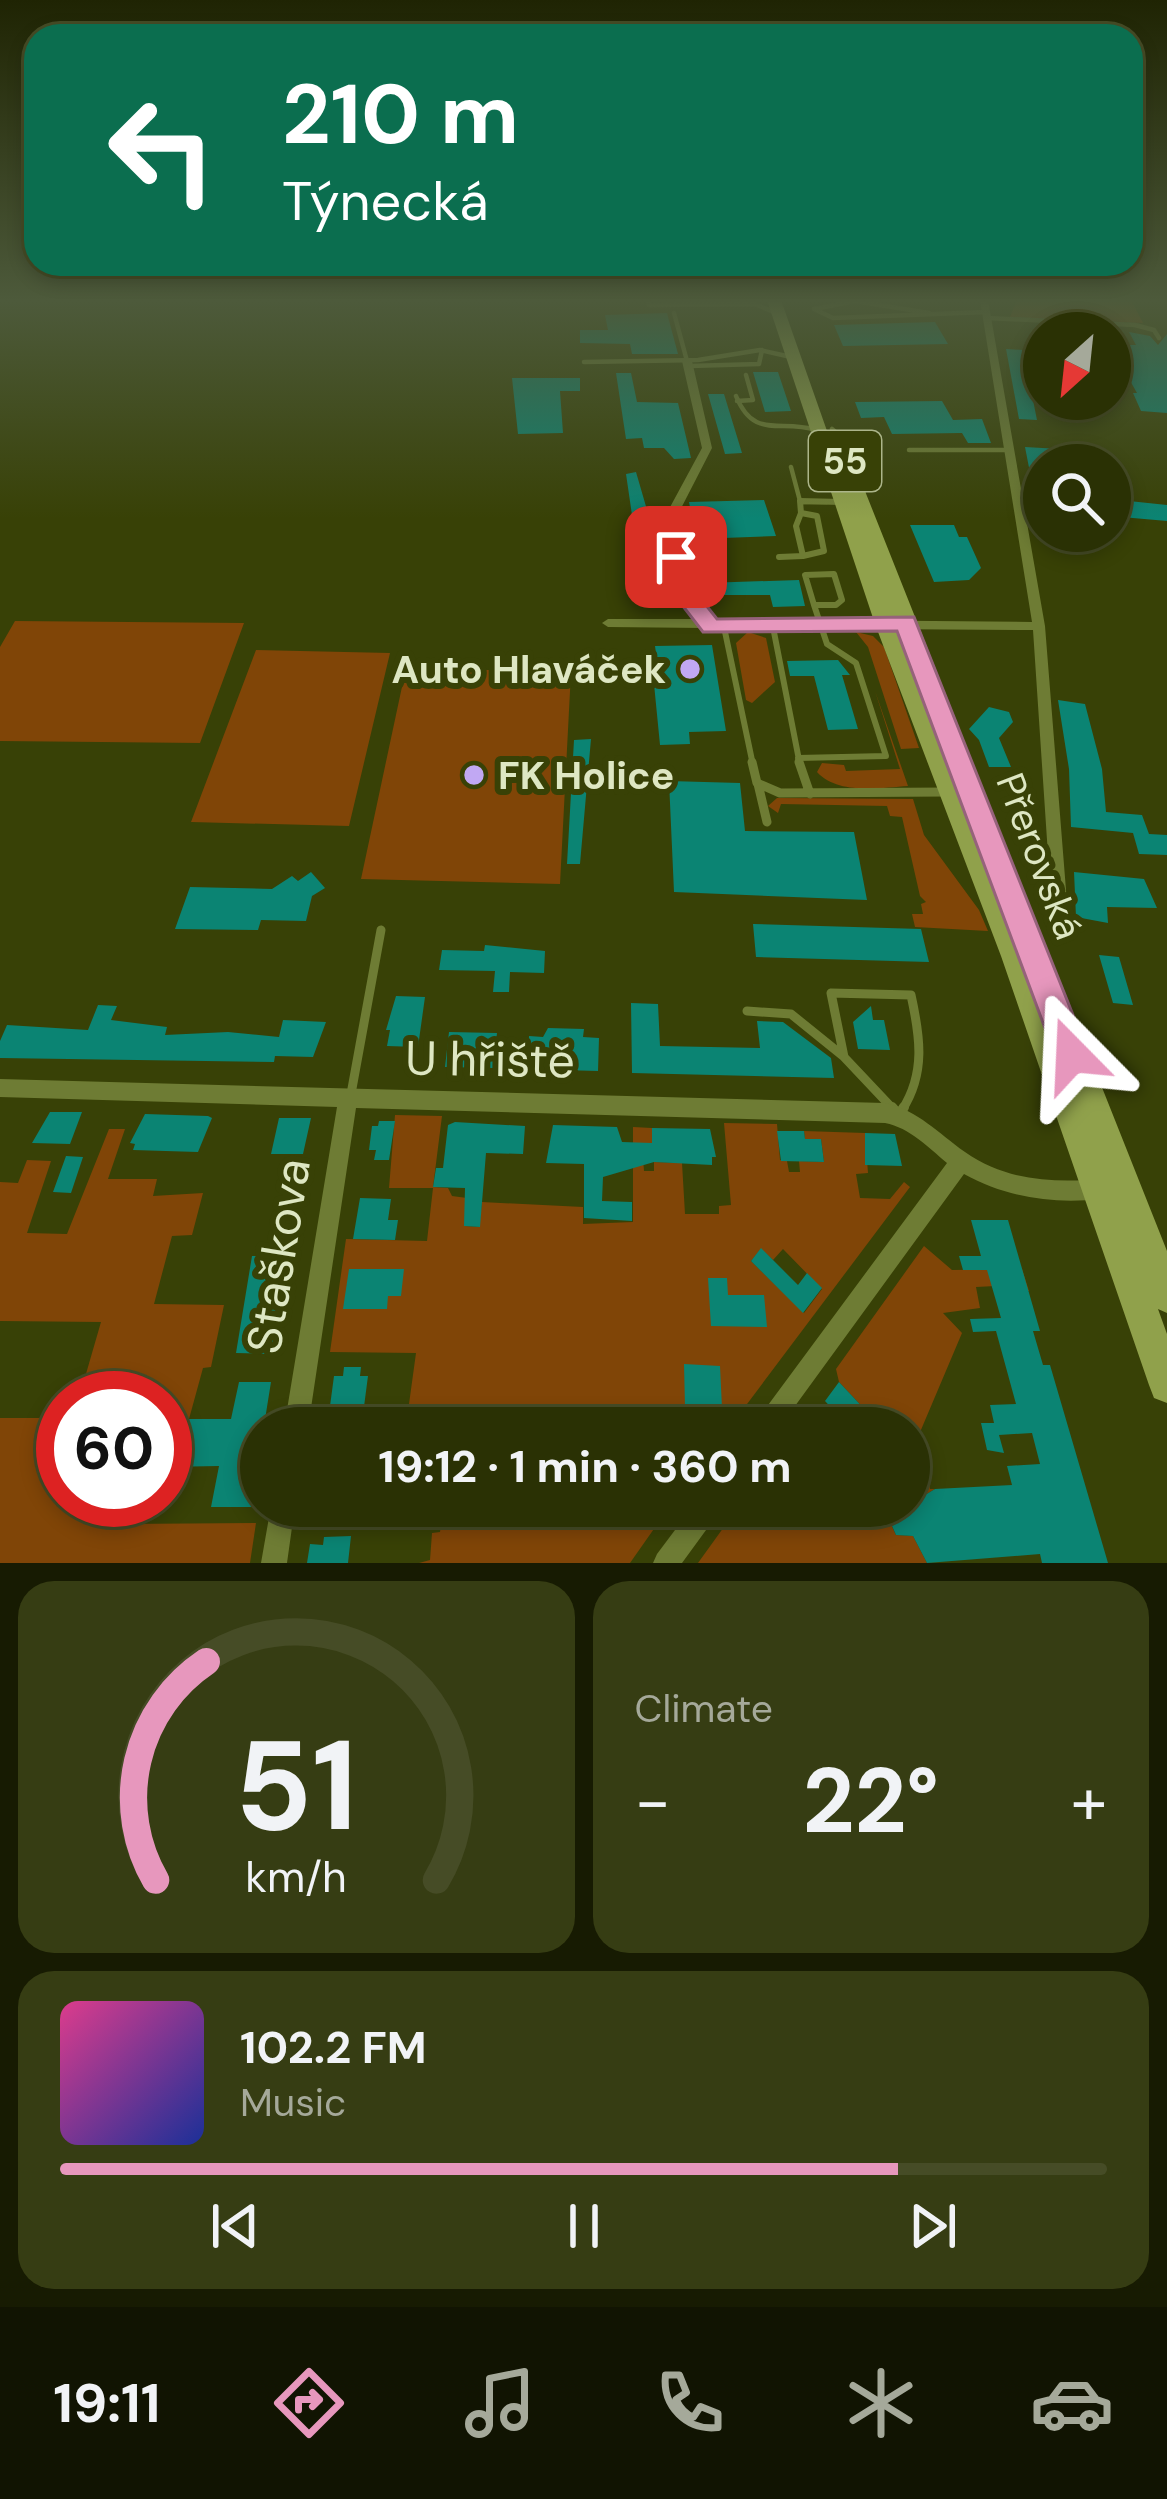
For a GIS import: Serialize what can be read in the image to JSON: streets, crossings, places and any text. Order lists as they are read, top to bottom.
{
  "streets": {
    "main road": ["55", "Přerovská"],
    "street": ["U hřiště", "Staškova"]
  },
  "crossings": [
    ["55", "Přerovská"],
    ["U hřiště", "Staškova"]
  ],
  "places": ["Auto Hlaváček", "FK Holice"],
  "north": "bottom left",
  "page": {
    "turn": ["210 m", "Týnecká"],
    "limit": "60",
    "trip": "19:12 · 1 min · 360 m",
    "tile": "Climate",
    "heat": ["−", "22°", "+"],
    "song": ["102.2 FM", "Music"],
    "tabs": "19:11",
    "gauge": ["51", "km/h"]
  }
}
